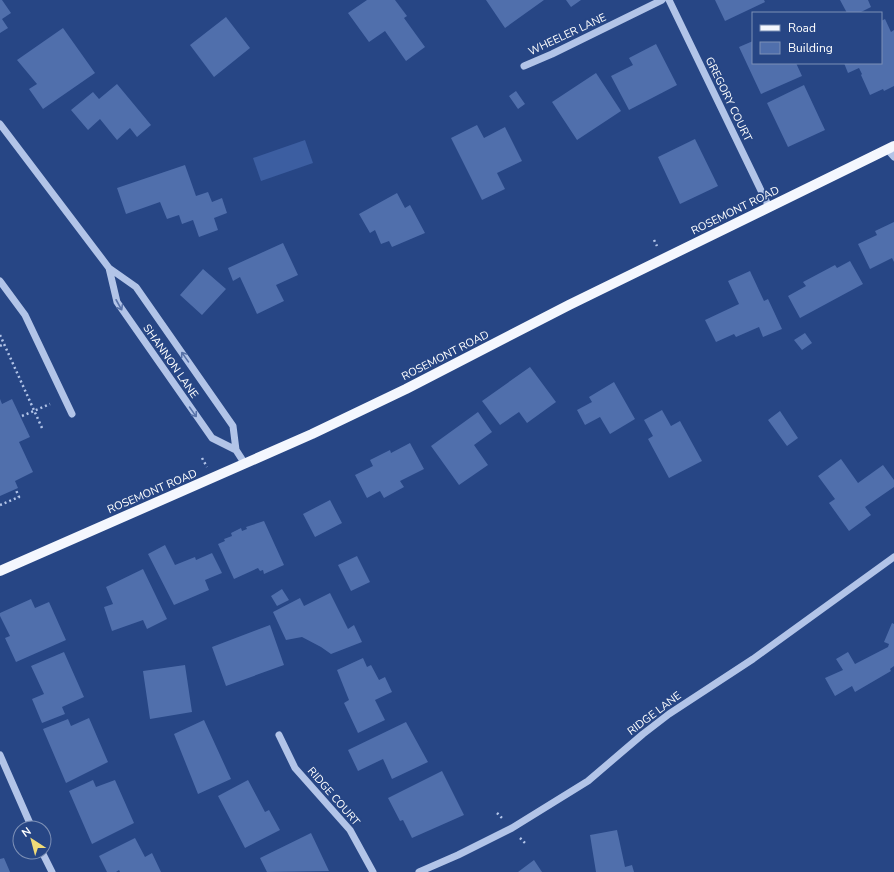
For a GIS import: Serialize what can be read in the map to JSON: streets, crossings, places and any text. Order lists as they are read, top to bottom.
{
  "streets": {
    "main road": ["ROSEMONT ROAD"],
    "street": [
      "WHEELER LANE",
      "GREGORY COURT",
      "SHANNON LANE",
      "RIDGE LANE",
      "RIDGE COURT"
    ]
  },
  "crossings": [
    ["GREGORY COURT", "ROSEMONT ROAD"],
    ["ROSEMONT ROAD", "SHANNON LANE"]
  ],
  "legend": ["Road", "Building"],
  "north": "top left"
}
